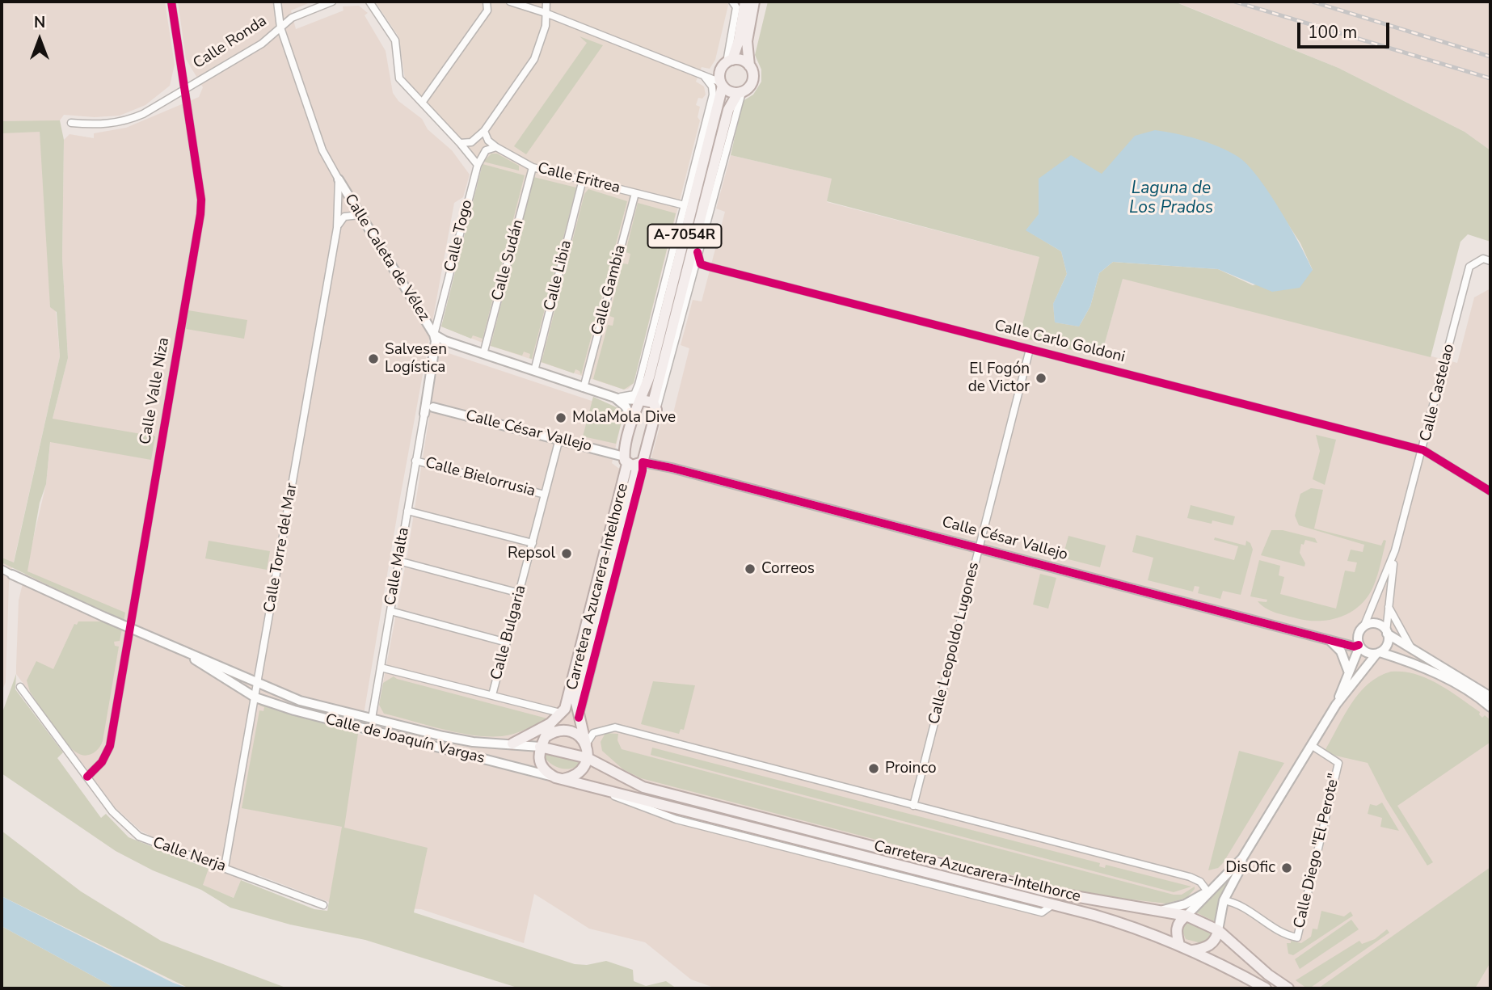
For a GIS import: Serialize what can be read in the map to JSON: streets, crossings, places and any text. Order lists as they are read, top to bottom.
{
  "streets": {
    "main road": ["A-7054R", "Carretera Azucarera-Intelhorce"],
    "street": [
      "Calle Ronda",
      "Calle Eritrea",
      "Calle Togo",
      "Calle Caleta de Vélez",
      "Calle Sudán",
      "Calle Libia",
      "Calle Gambia",
      "Calle Carlo Goldoni",
      "Calle Valle Niza",
      "Calle Castelao",
      "Calle César Vallejo",
      "Calle Bielorrusia",
      "Calle Torre del Mar",
      "Calle Malta",
      "Calle Bulgaria",
      "Calle Leopoldo Lugones",
      "Calle de Joaquín Vargas",
      "Calle Diego \"El Perote\"",
      "Calle Nerja"
    ]
  },
  "crossings": [
    ["Calle Ronda", "Calle Caleta de Vélez"],
    ["Calle Ronda", "Calle Valle Niza"],
    ["Calle Eritrea", "Calle Sudán"],
    ["Calle Eritrea", "Calle Libia"],
    ["Calle Eritrea", "Calle Gambia"],
    ["Calle Togo", "Calle Caleta de Vélez"],
    ["Calle Togo", "Calle Malta"],
    ["A-7054R", "Calle Caleta de Vélez"],
    ["A-7054R", "Calle César Vallejo"],
    ["A-7054R", "Carretera Azucarera-Intelhorce"],
    ["Calle Caleta de Vélez", "Calle Sudán"],
    ["Calle Caleta de Vélez", "Calle Libia"],
    ["Calle Caleta de Vélez", "Calle Gambia"],
    ["Calle Caleta de Vélez", "Calle Torre del Mar"],
    ["Calle Caleta de Vélez", "Calle Malta"],
    ["Calle Carlo Goldoni", "Calle Castelao"],
    ["Calle Carlo Goldoni", "Calle Leopoldo Lugones"],
    ["Calle Valle Niza", "Calle Nerja"],
    ["Calle Castelao", "Calle César Vallejo"],
    ["Calle César Vallejo", "Carretera Azucarera-Intelhorce"],
    ["Calle César Vallejo", "Calle Bulgaria"],
    ["Calle César Vallejo", "Calle Leopoldo Lugones"],
    ["Calle Bielorrusia", "Calle Malta"],
    ["Calle Bielorrusia", "Calle Bulgaria"],
    ["Calle Torre del Mar", "Calle de Joaquín Vargas"],
    ["Calle Torre del Mar", "Calle Nerja"],
    ["Calle Malta", "Calle de Joaquín Vargas"],
    ["Carretera Azucarera-Intelhorce", "Calle de Joaquín Vargas"]
  ],
  "water": ["Laguna de Los Prados"],
  "places": [
    "Salvesen Logística",
    "El Fogón de Victor",
    "MolaMola Dive",
    "Repsol",
    "Correos",
    "Proinco",
    "DisOfic"
  ],
  "scale_bar": "100 m",
  "north": "top"
}
